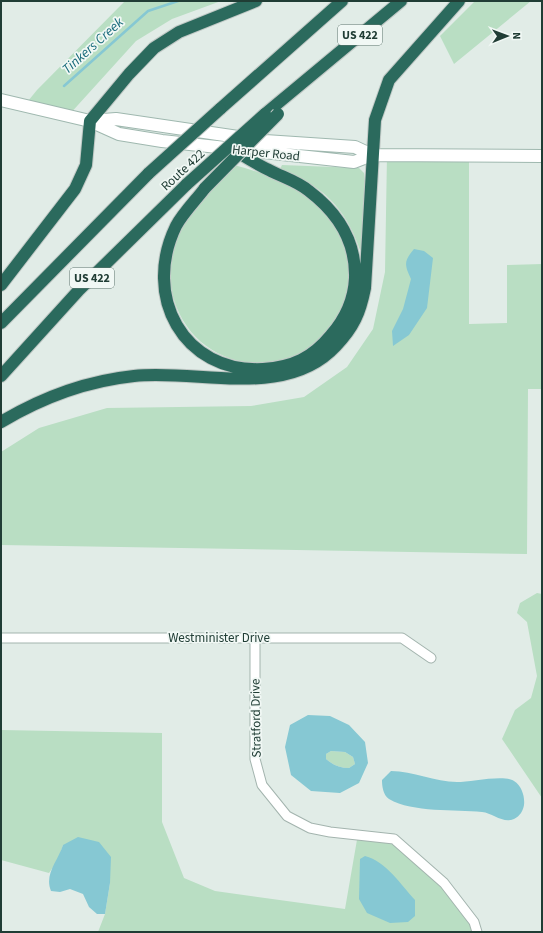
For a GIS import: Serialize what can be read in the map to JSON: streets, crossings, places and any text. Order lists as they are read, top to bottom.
{
  "streets": {
    "highway": ["US 422", "Route 422"],
    "street": ["Harper Road", "Westminister Drive", "Stratford Drive"]
  },
  "crossings": [
    ["Harper Road", "Route 422"],
    ["Westminister Drive", "Stratford Drive"]
  ],
  "water": ["Tinkers Creek"],
  "north": "right"
}
